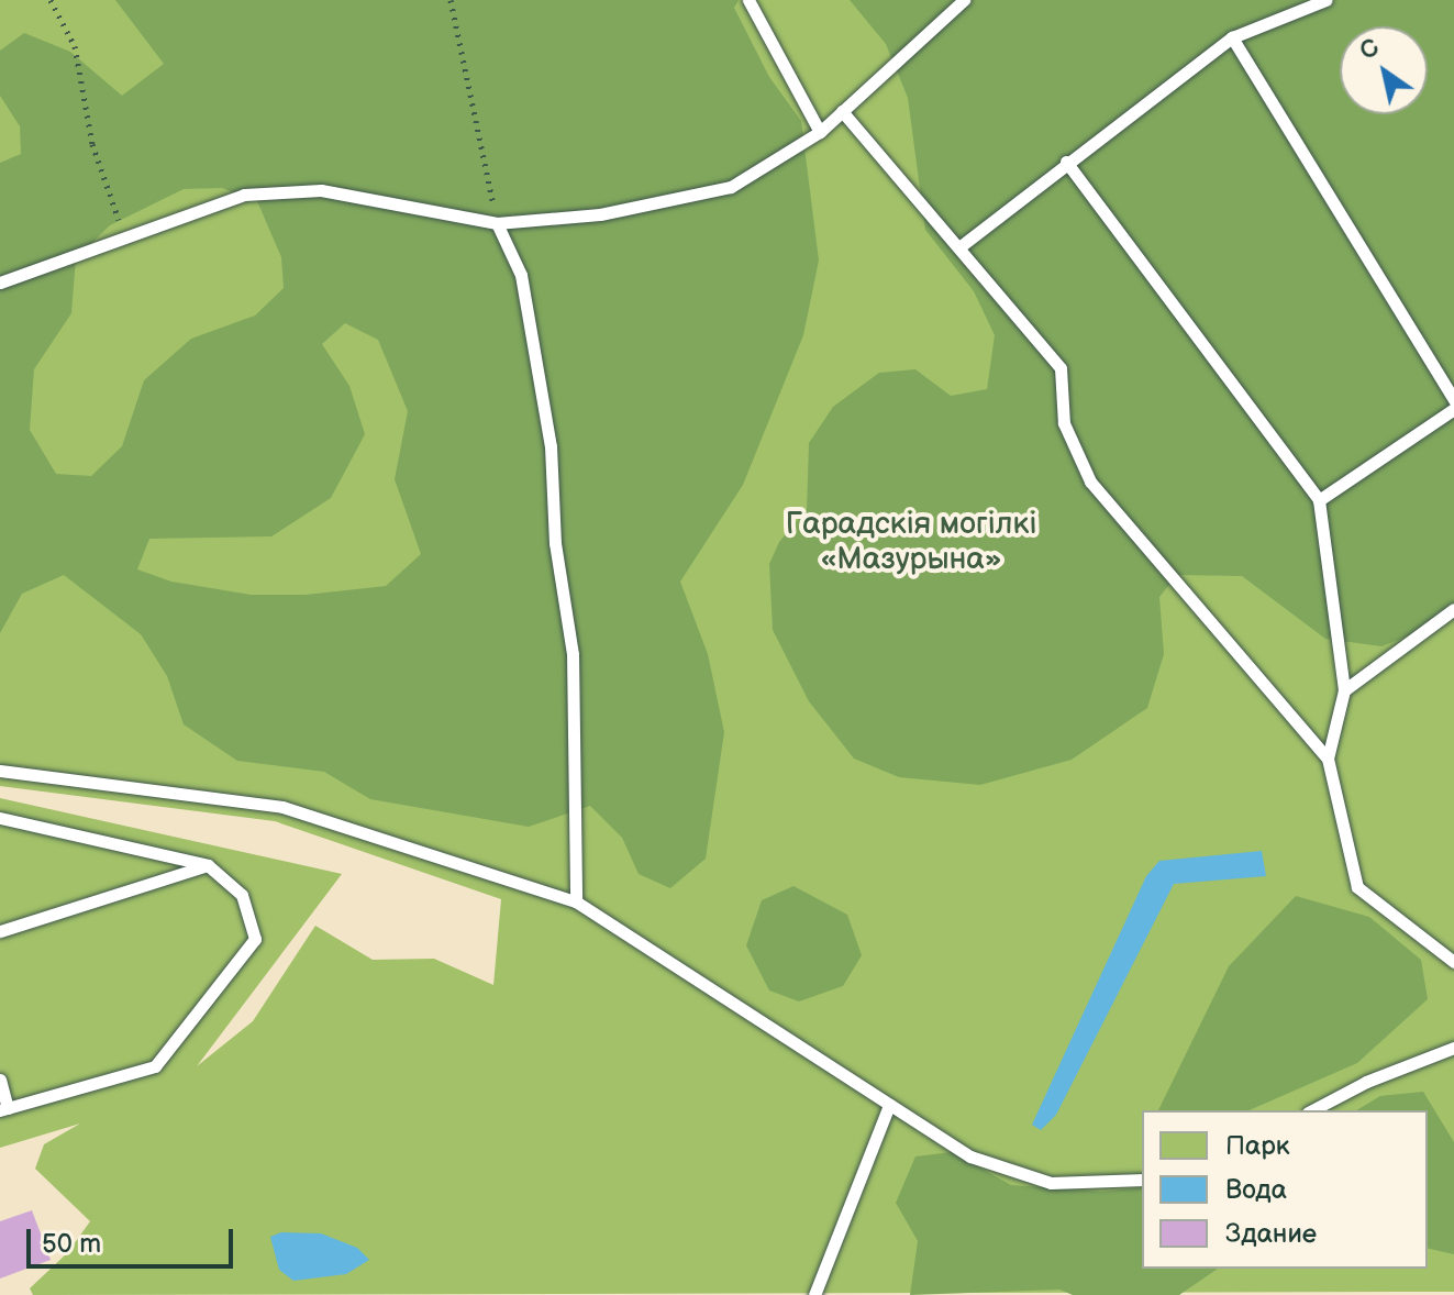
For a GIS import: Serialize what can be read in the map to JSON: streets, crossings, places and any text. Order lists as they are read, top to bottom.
{
  "parks": ["Гарадскія могілкі «Мазурына»"],
  "legend": ["Парк", "Вода", "Здание"],
  "scale_bar": "50 m",
  "north": "top left"
}
